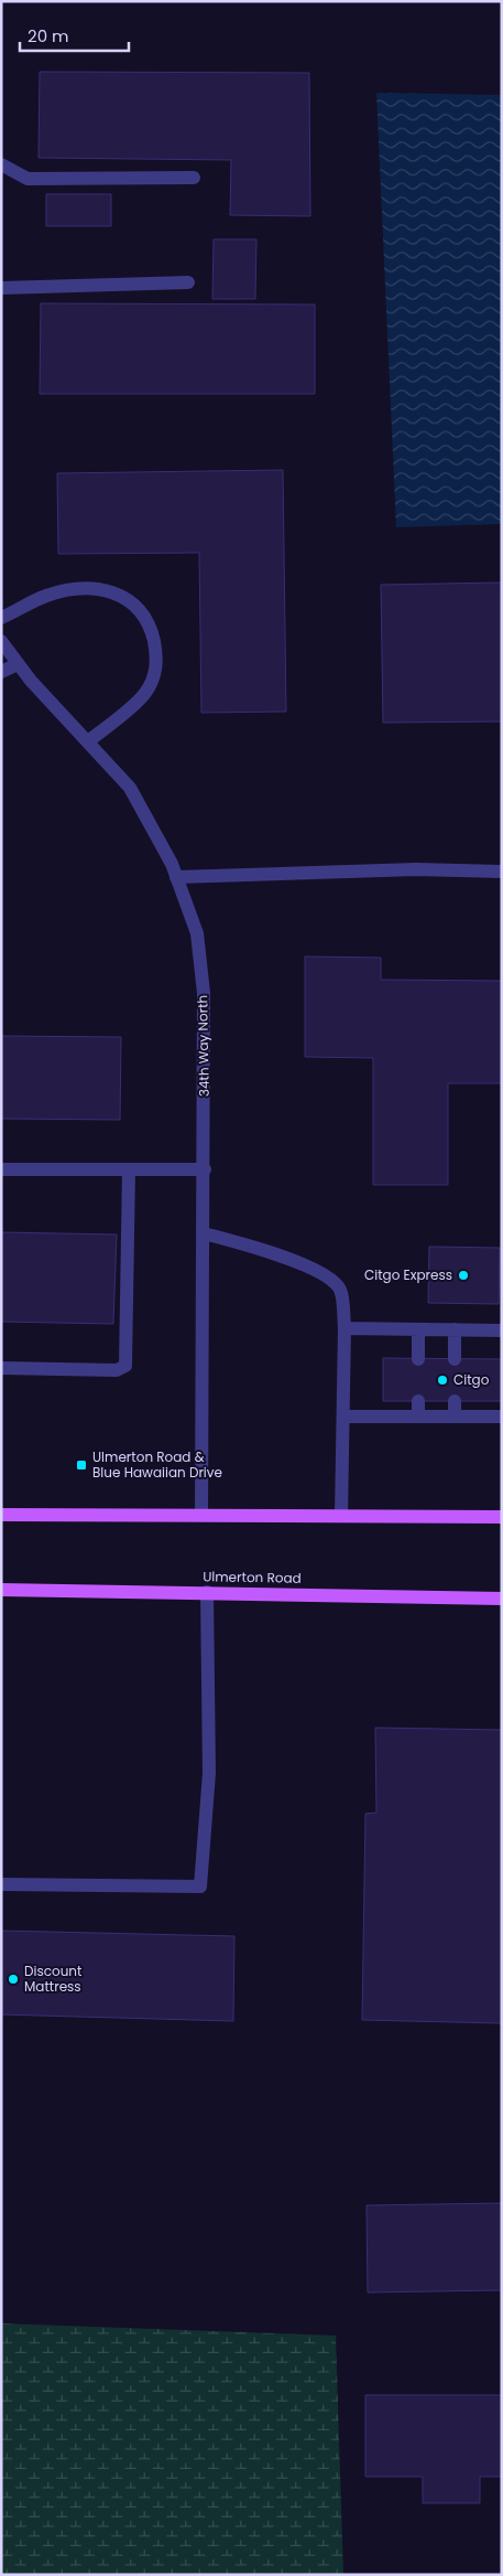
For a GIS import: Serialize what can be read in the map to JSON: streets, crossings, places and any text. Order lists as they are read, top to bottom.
{
  "streets": {
    "main road": ["Ulmerton Road"],
    "street": ["34th Way North"]
  },
  "places": {
    "other": ["Citgo Express", "Citgo", "Discount Mattress"],
    "transit": ["Ulmerton Road & Blue Hawaiian Drive"]
  },
  "scale_bar": "20 m"
}
